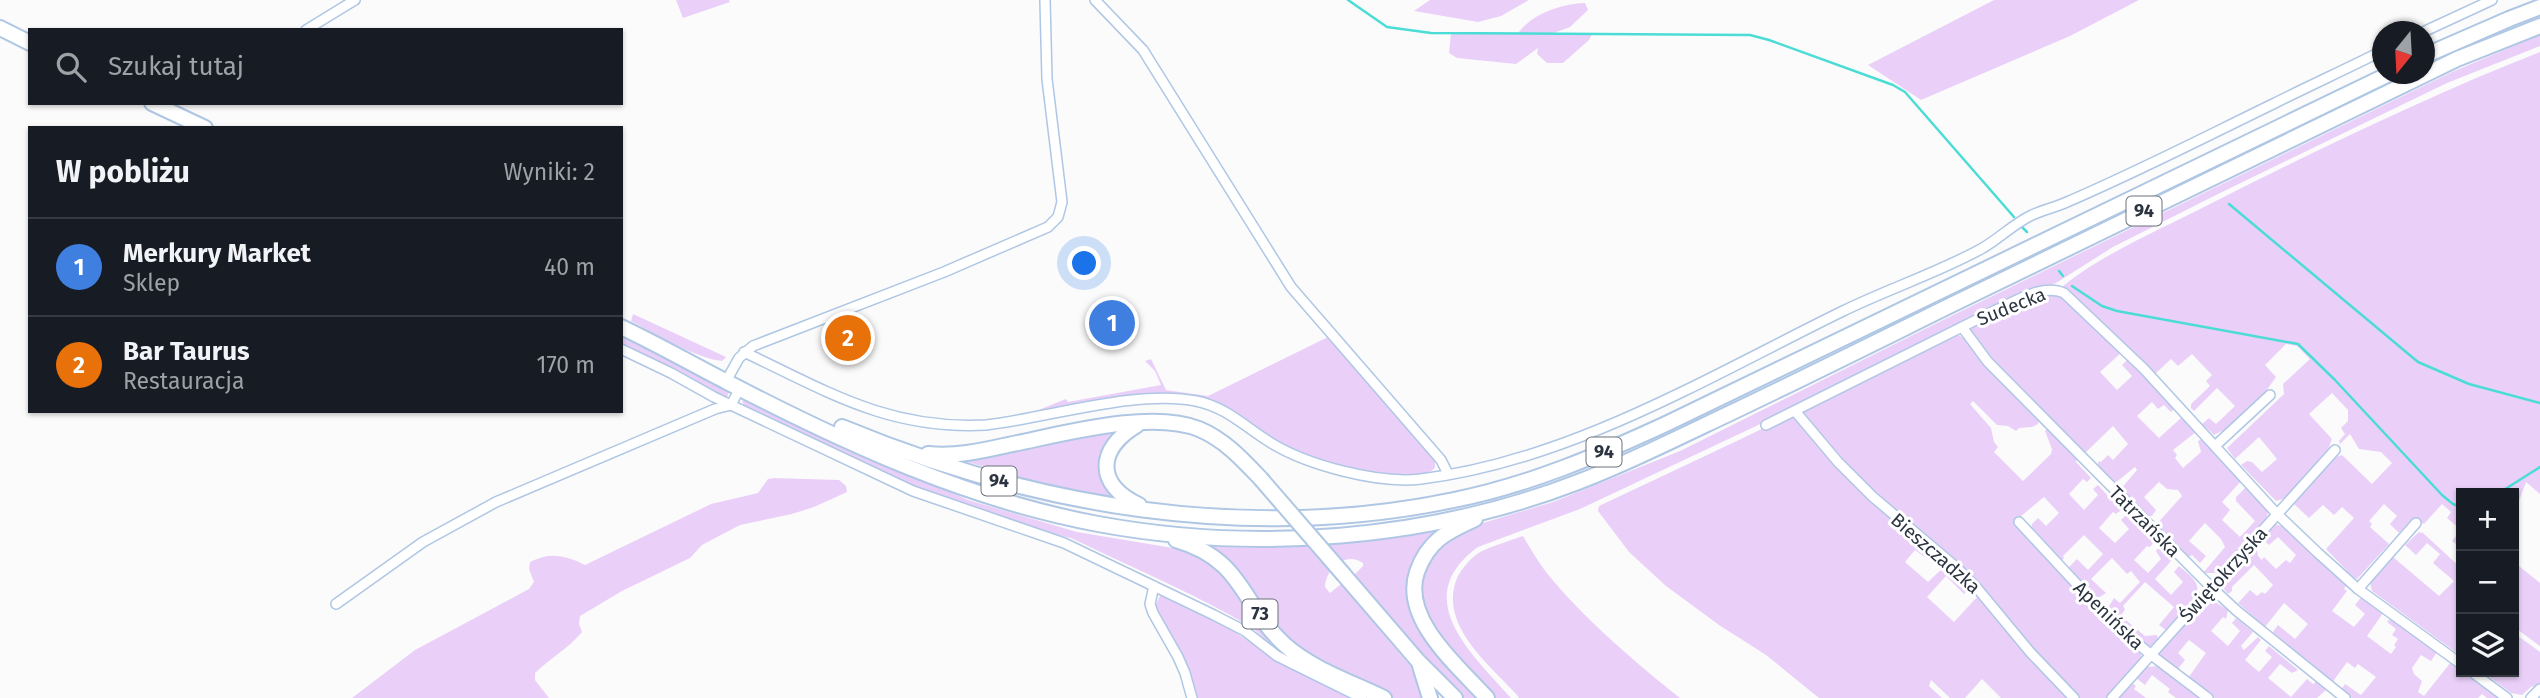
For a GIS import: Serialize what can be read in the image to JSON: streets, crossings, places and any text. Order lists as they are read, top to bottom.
{
  "streets": {
    "main road": ["94", "73"],
    "street": [
      "Sudecka",
      "Tatrzańska",
      "Bieszczadzka",
      "Świętokrzyska",
      "Apenińska"
    ]
  },
  "crossings": [
    ["94", "73"],
    ["Sudecka", "Tatrzańska"],
    ["Sudecka", "Bieszczadzka"],
    ["Sudecka", "Świętokrzyska"],
    ["Tatrzańska", "Świętokrzyska"],
    ["Świętokrzyska", "Apenińska"]
  ],
  "north": "bottom",
  "page": {
    "search": "Szukaj tutaj",
    "heading": ["W pobliżu", "Wyniki: 2"],
    "list": [
      {
        "mark": "1",
        "name": "Merkury Market",
        "note": "Sklep",
        "value": "40 m"
      },
      {
        "mark": "2",
        "name": "Bar Taurus",
        "note": "Restauracja",
        "value": "170 m"
      }
    ],
    "pins": ["1", "2"],
    "map_buttons": ["+", "−"]
  }
}
